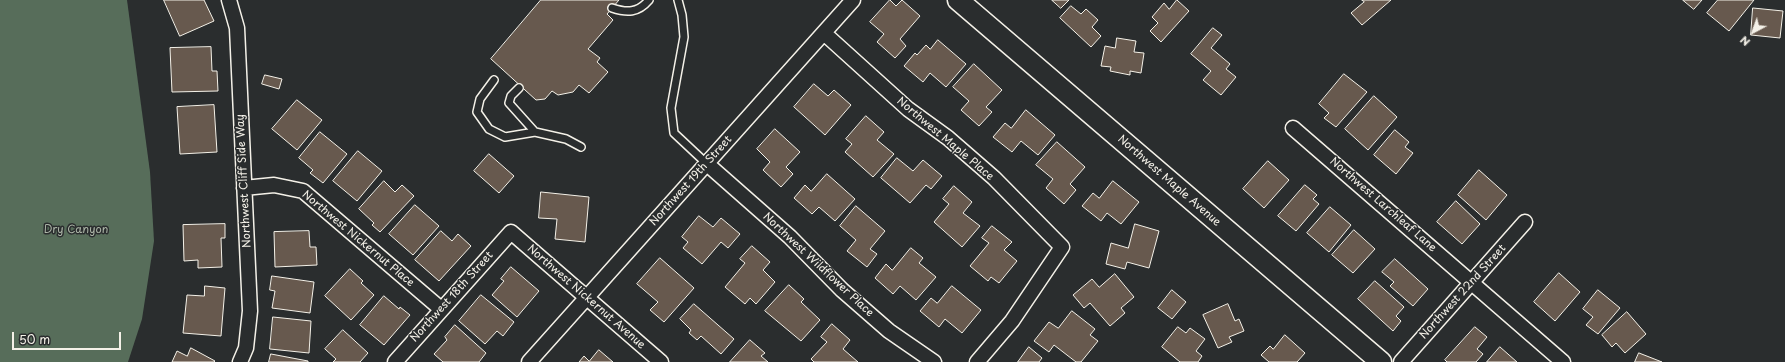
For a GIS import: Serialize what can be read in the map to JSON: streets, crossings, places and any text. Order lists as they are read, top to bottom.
{
  "streets": {
    "street": [
      "Northwest Maple Place",
      "Northwest Cliff Side Way",
      "Northwest 19th Street",
      "Northwest Maple Avenue",
      "Northwest Larchleaf Lane",
      "Northwest Nickernut Place",
      "Northwest Wildflower Place",
      "Northwest 22nd Street",
      "Northwest 18th Street",
      "Northwest Nickernut Avenue"
    ]
  },
  "crossings": [
    ["Northwest Maple Place", "Northwest 19th Street"],
    ["Northwest Cliff Side Way", "Northwest Nickernut Place"],
    ["Northwest 19th Street", "Northwest Wildflower Place"],
    ["Northwest 19th Street", "Northwest Nickernut Avenue"],
    ["Northwest Larchleaf Lane", "Northwest 22nd Street"],
    ["Northwest Nickernut Place", "Northwest 18th Street"],
    ["Northwest 18th Street", "Northwest Nickernut Avenue"]
  ],
  "parks": ["Dry Canyon"],
  "scale_bar": "50 m",
  "north": "bottom left"
}
